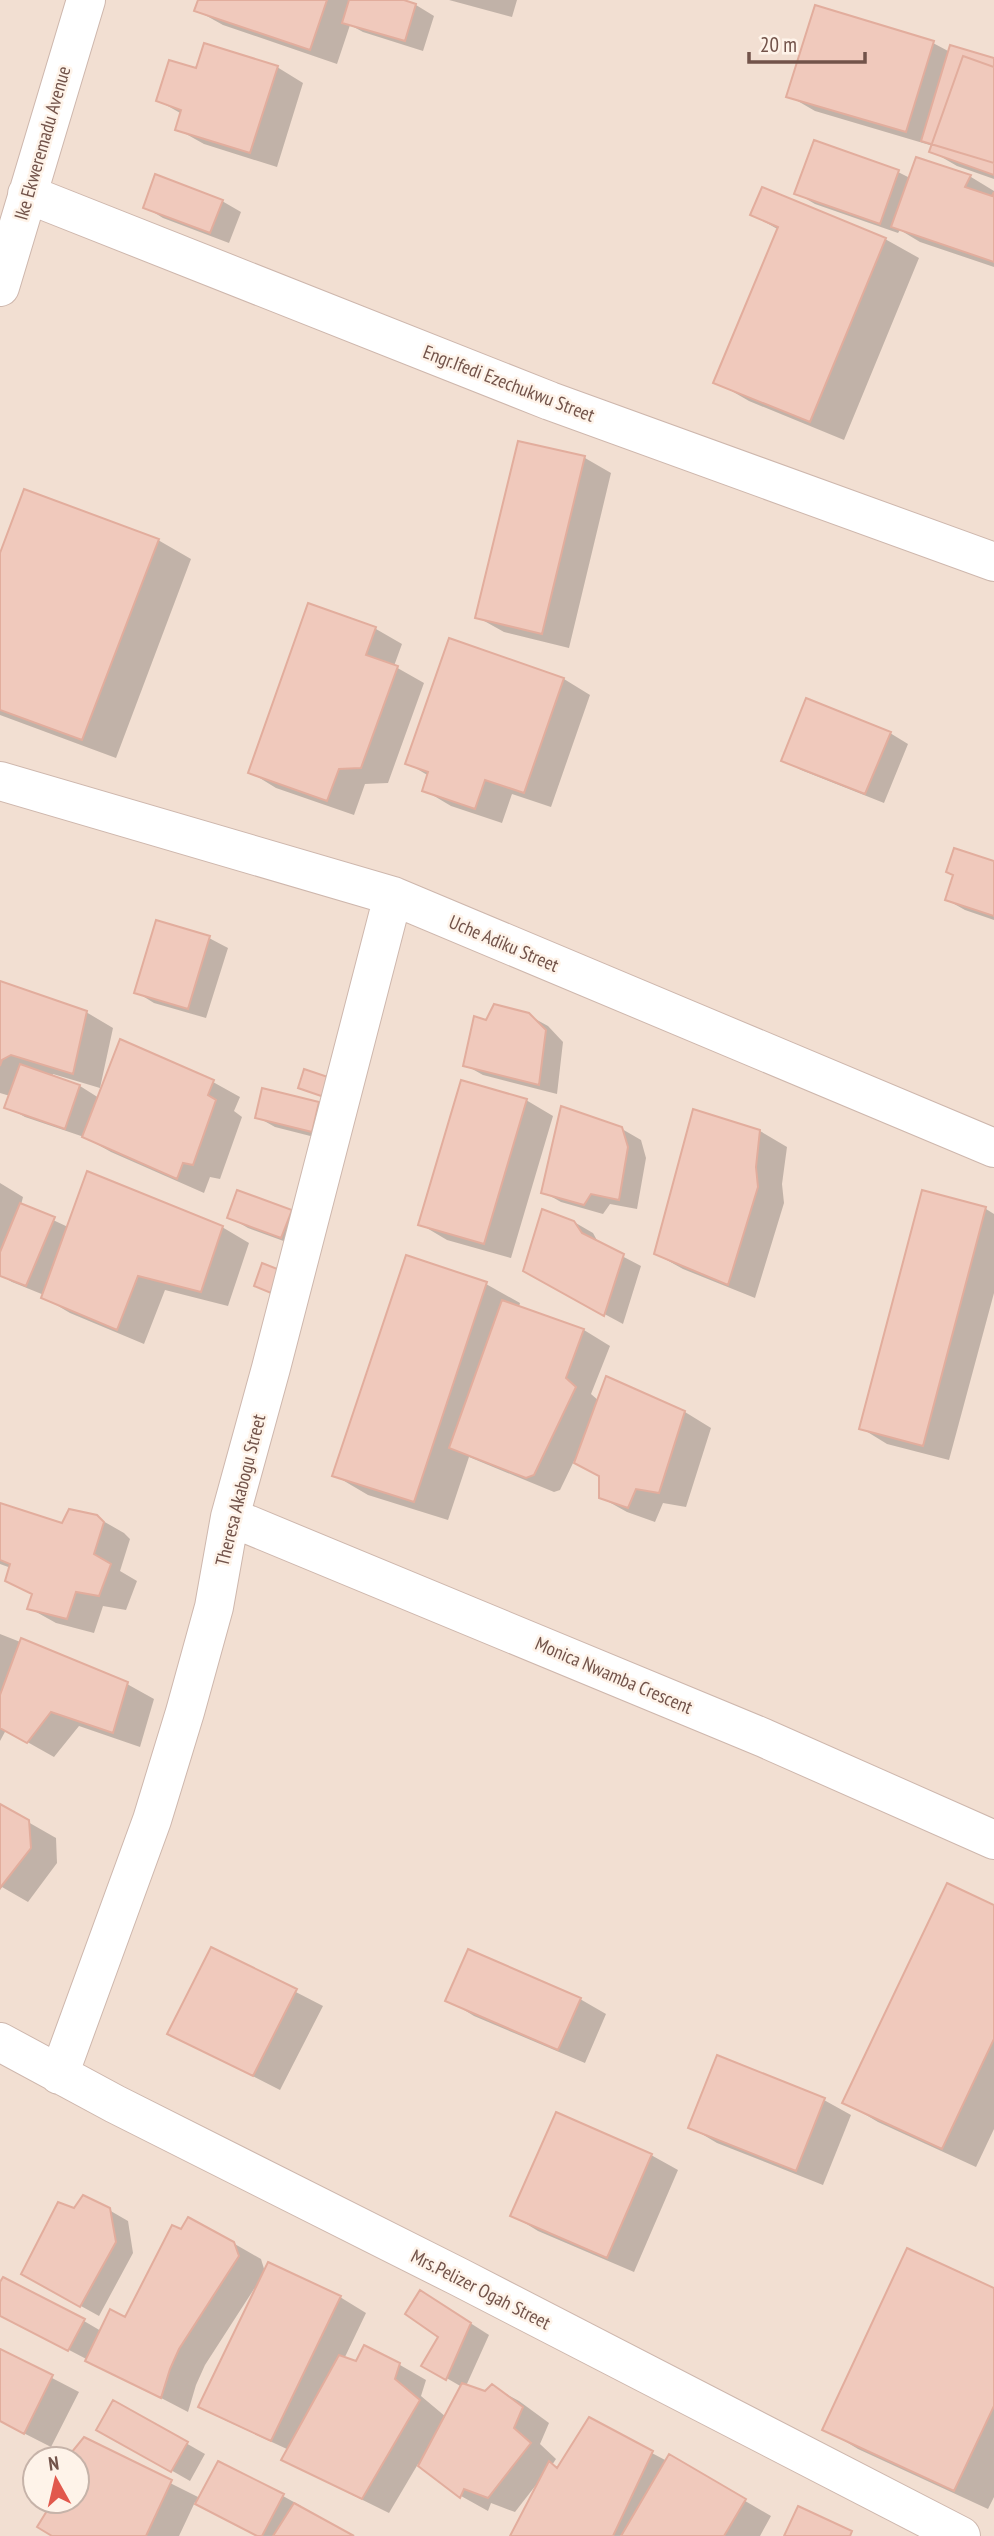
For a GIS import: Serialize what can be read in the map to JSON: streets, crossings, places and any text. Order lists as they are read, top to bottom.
{
  "streets": {
    "street": [
      "Ike Ekweremadu Avenue",
      "Engr.Ifedi Ezechukwu Street",
      "Uche Adiku Street",
      "Theresa Akabogu Street",
      "Monica Nwamba Crescent",
      "Mrs.Pelizer Ogah Street"
    ]
  },
  "crossings": [
    ["Ike Ekweremadu Avenue", "Engr.Ifedi Ezechukwu Street"],
    ["Uche Adiku Street", "Theresa Akabogu Street"],
    ["Theresa Akabogu Street", "Monica Nwamba Crescent"],
    ["Theresa Akabogu Street", "Mrs.Pelizer Ogah Street"]
  ],
  "scale_bar": "20 m",
  "north": "top"
}
